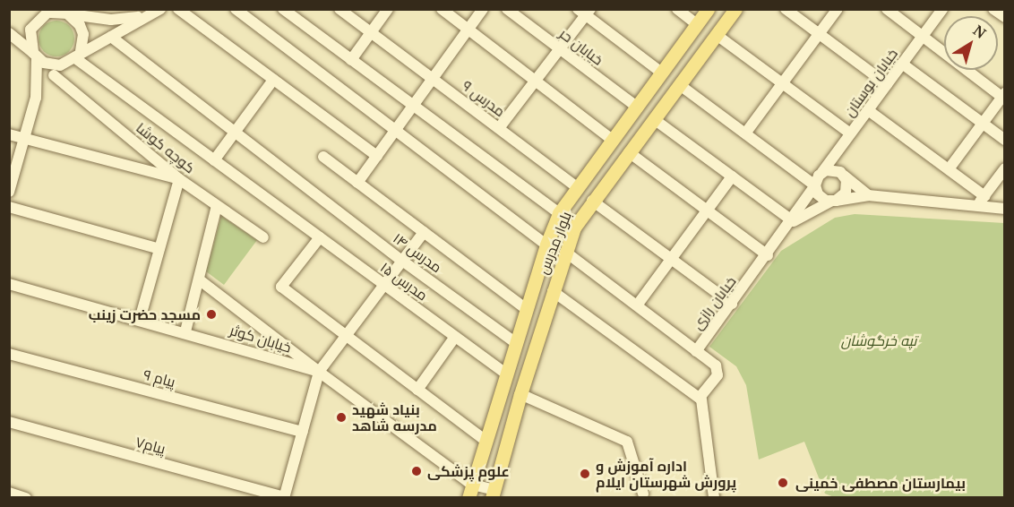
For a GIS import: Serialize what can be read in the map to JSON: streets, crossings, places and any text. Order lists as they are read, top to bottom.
{
  "streets": {
    "main road": ["بلوار مدرس"],
    "street": [
      "خیابان حر",
      "خیابان بوستان",
      "مدرس ۹",
      "کوچه کوشا",
      "مدرس ۱۴",
      "مدرس ۱۵",
      "خیابان رازی",
      "خیابان کوثر",
      "پیام ۹",
      "پیام۷"
    ]
  },
  "crossings": [
    ["خیابان حر", "بلوار مدرس"],
    ["خیابان بوستان", "خیابان رازی"],
    ["مدرس ۹", "بلوار مدرس"],
    ["بلوار مدرس", "مدرس ۱۴"],
    ["بلوار مدرس", "مدرس ۱۵"],
    ["بلوار مدرس", "خیابان کوثر"]
  ],
  "parks": ["تپه خرگوشان"],
  "places": [
    "مسجد حضرت زینب",
    "بنیاد شهید مدرسه شاهد",
    "علوم پزشکی",
    "اداره آموزش و پرورش شهرستان ایلام",
    "بیمارستان مصطفی خمینی"
  ],
  "north": "top right"
}
